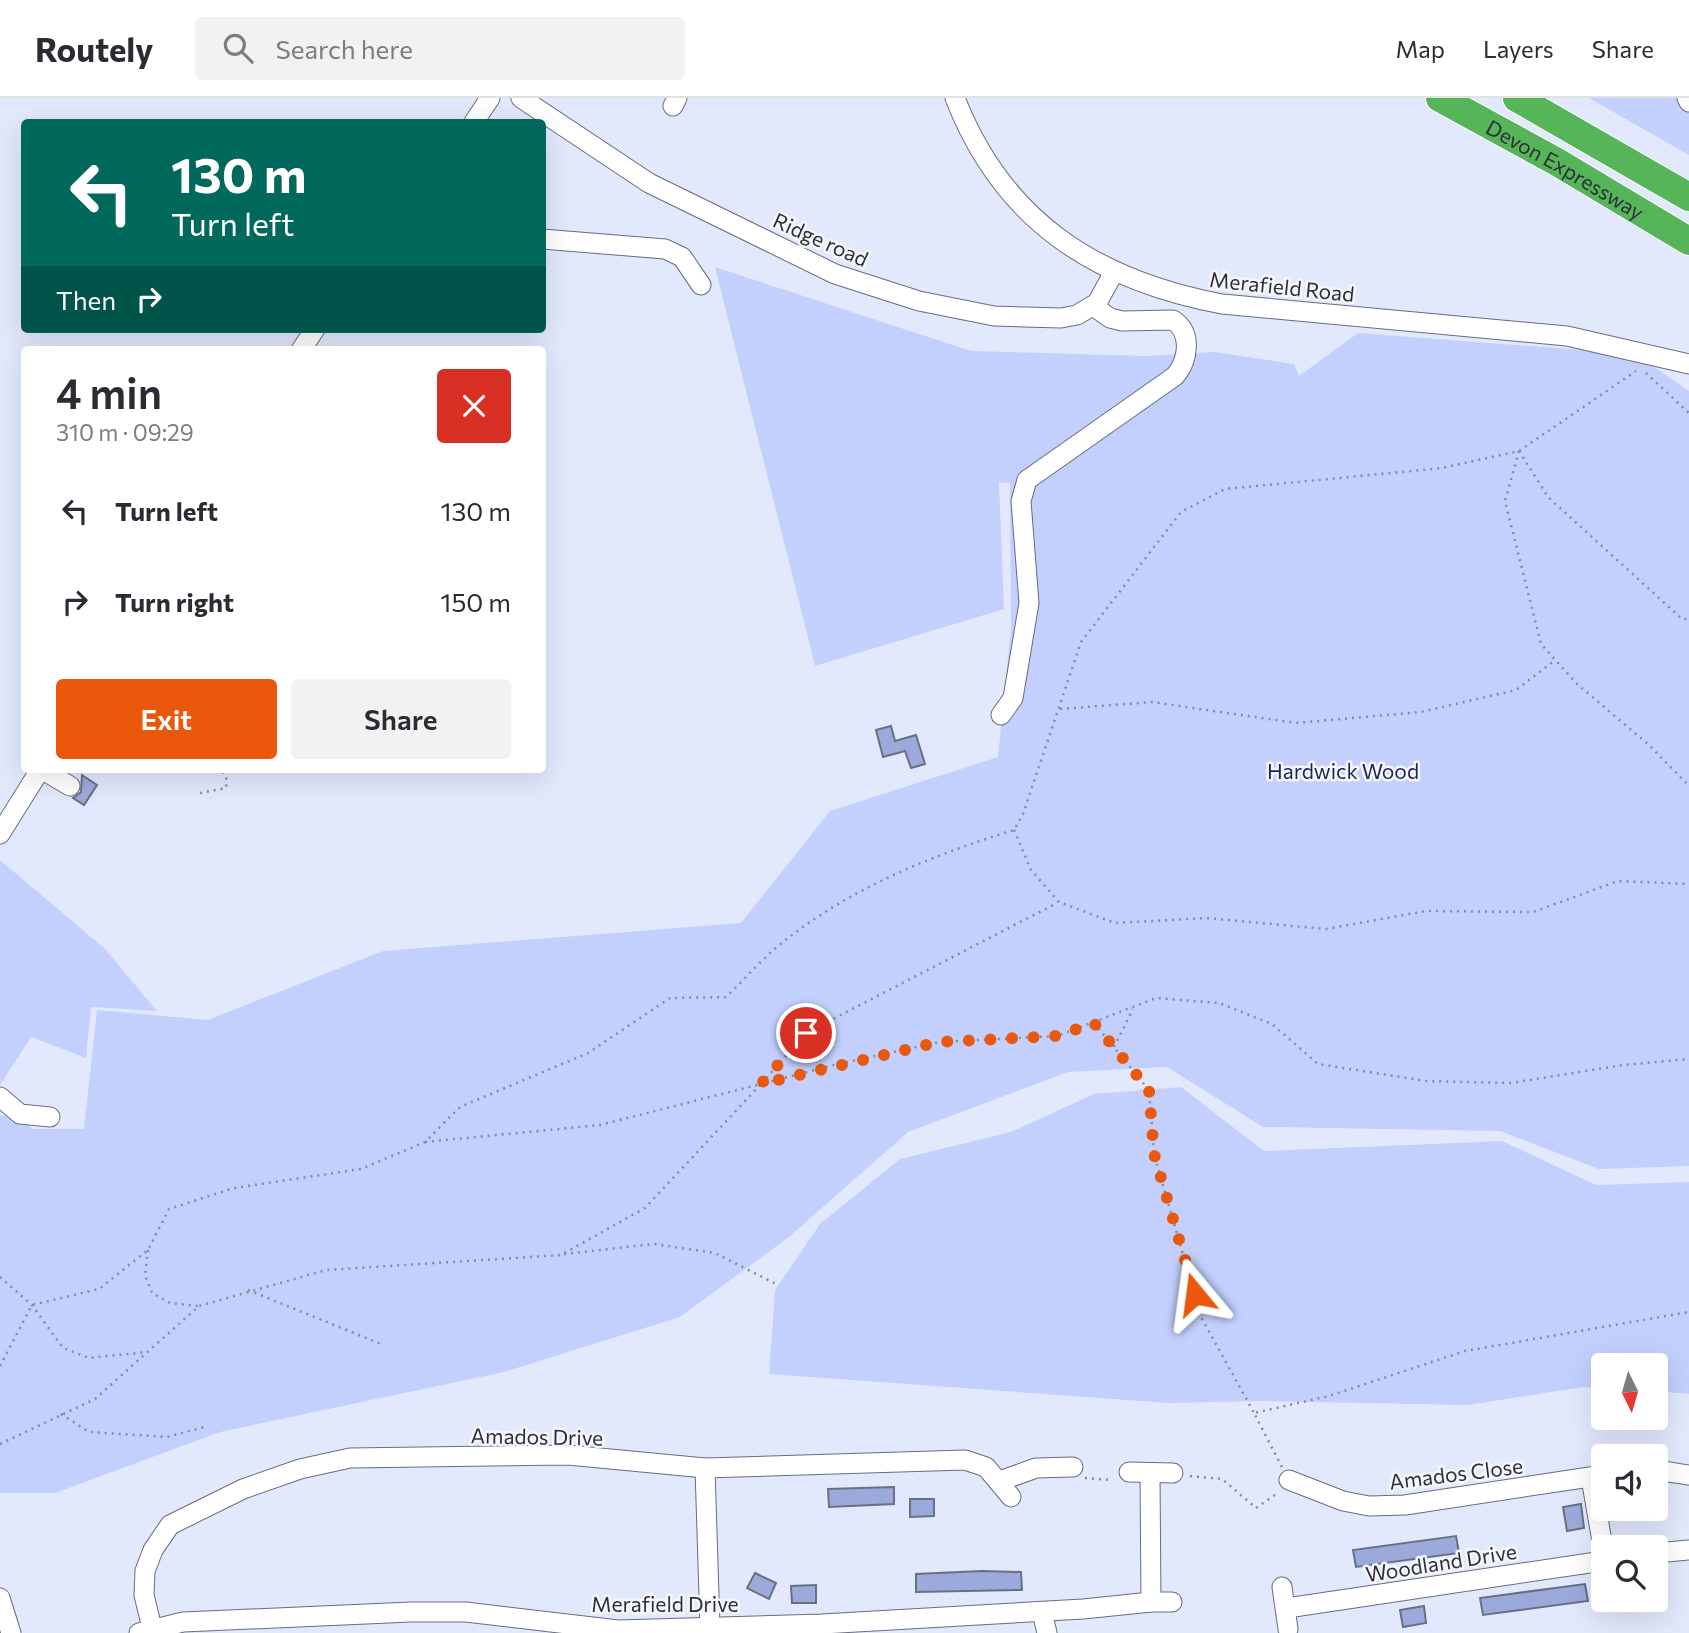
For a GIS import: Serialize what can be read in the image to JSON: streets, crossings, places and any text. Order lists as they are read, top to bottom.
{
  "streets": {
    "highway": ["Devon Expressway"],
    "street": [
      "Ridge road",
      "Merafield Road",
      "Amados Drive",
      "Amados Close",
      "Woodland Drive",
      "Merafield Drive"
    ]
  },
  "crossings": [
    ["Amados Drive", "Merafield Drive"]
  ],
  "parks": ["Hardwick Wood"],
  "north": "bottom",
  "page": {
    "header": "Routely",
    "search": "Search here",
    "nav": ["Map", "Layers", "Share"],
    "turn": ["130 m", "Turn left"],
    "then": "Then",
    "heading": ["4 min", "310 m · 09:29"],
    "list": [
      {
        "name": "Turn left",
        "value": "130 m"
      },
      {
        "name": "Turn right",
        "value": "150 m"
      }
    ],
    "buttons": ["Exit", "Share"]
  }
}
